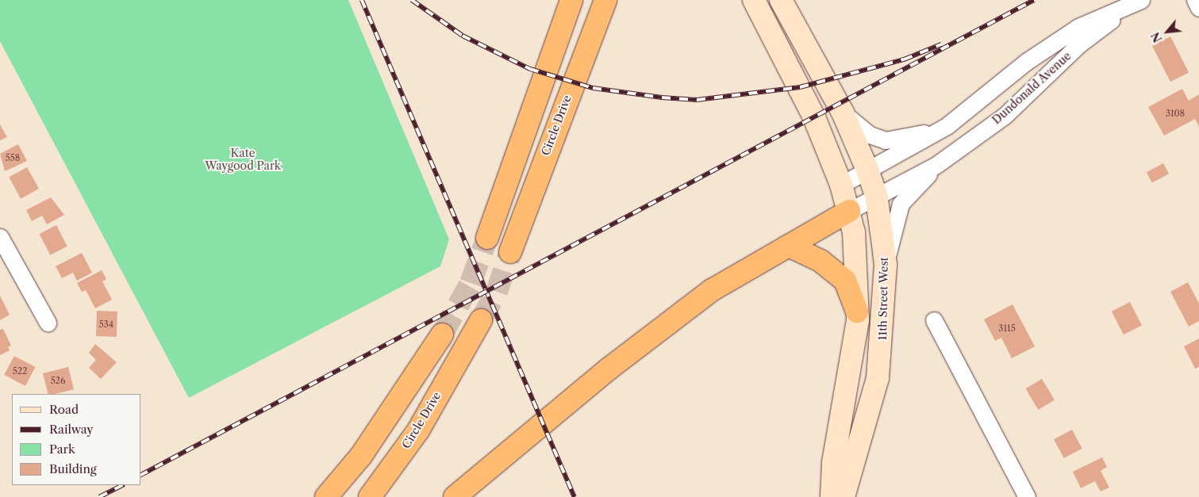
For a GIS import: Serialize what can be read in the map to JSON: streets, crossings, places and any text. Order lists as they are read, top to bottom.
{
  "streets": {
    "highway": ["Circle Drive"],
    "main road": ["11th Street West"],
    "street": ["Dundonald Avenue"]
  },
  "crossings": [
    ["Dundonald Avenue", "11th Street West"]
  ],
  "parks": ["Kate Waygood Park"],
  "house_numbers": [
    "3108",
    "558",
    "534",
    "3115",
    "522",
    "526"
  ],
  "legend": [
    "Road",
    "Railway",
    "Park",
    "Building"
  ],
  "north": "bottom left"
}
